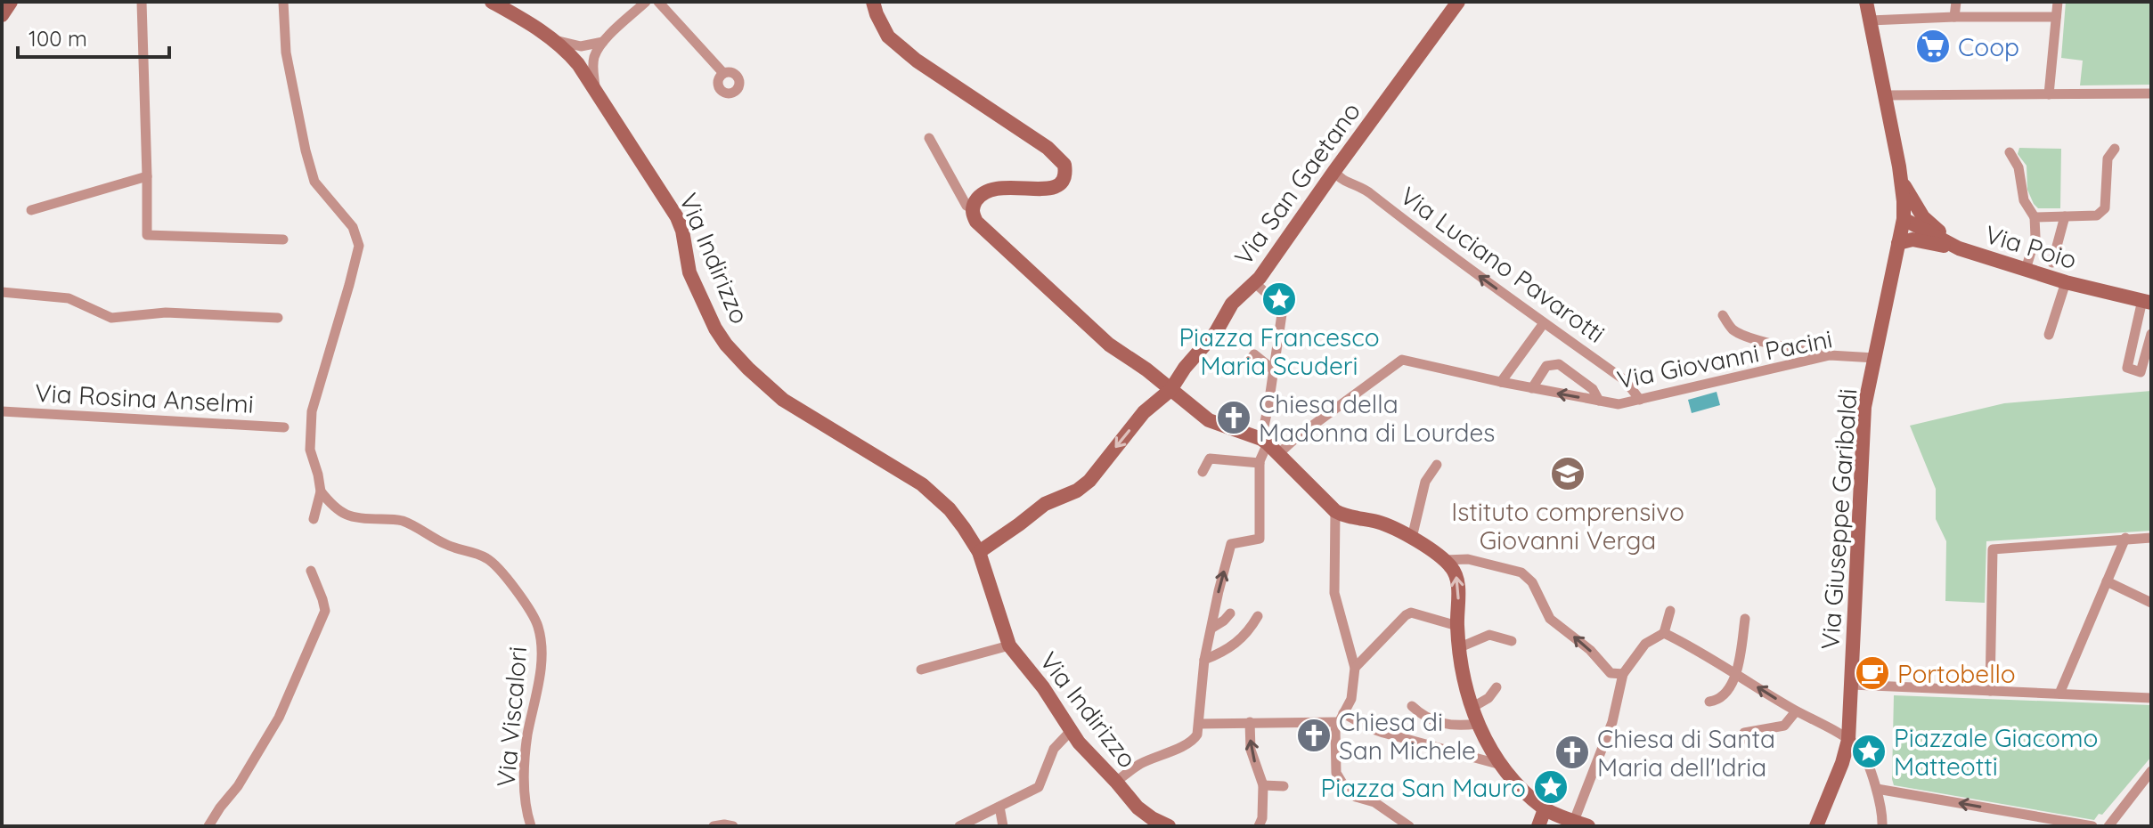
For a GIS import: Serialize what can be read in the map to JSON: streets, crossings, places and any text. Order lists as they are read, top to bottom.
{
  "streets": {
    "street": [
      "Via San Gaetano",
      "Via Poio",
      "Via Indirizzo",
      "Via Luciano Pavarotti",
      "Via Giovanni Pacini",
      "Via Rosina Anselmi",
      "Via Giuseppe Garibaldi",
      "Via Viscalori"
    ]
  },
  "crossings": [
    ["Via San Gaetano", "Via Indirizzo"],
    ["Via San Gaetano", "Via Luciano Pavarotti"],
    ["Via Poio", "Via Giuseppe Garibaldi"],
    ["Via Luciano Pavarotti", "Via Giovanni Pacini"],
    ["Via Giovanni Pacini", "Via Giuseppe Garibaldi"]
  ],
  "one_way": ["Via Luciano Pavarotti"],
  "places": {
    "supermarket": ["Coop"],
    "place": ["Piazza Francesco Maria Scuderi", "Piazzale Giacomo Matteotti", "Piazza San Mauro"],
    "church": ["Chiesa della Madonna di Lourdes", "Chiesa di San Michele", "Chiesa di Santa Maria dell'Idria"],
    "school or university": ["Istituto comprensivo Giovanni Verga"],
    "cafe": ["Portobello"]
  },
  "scale_bar": "100 m"
}
